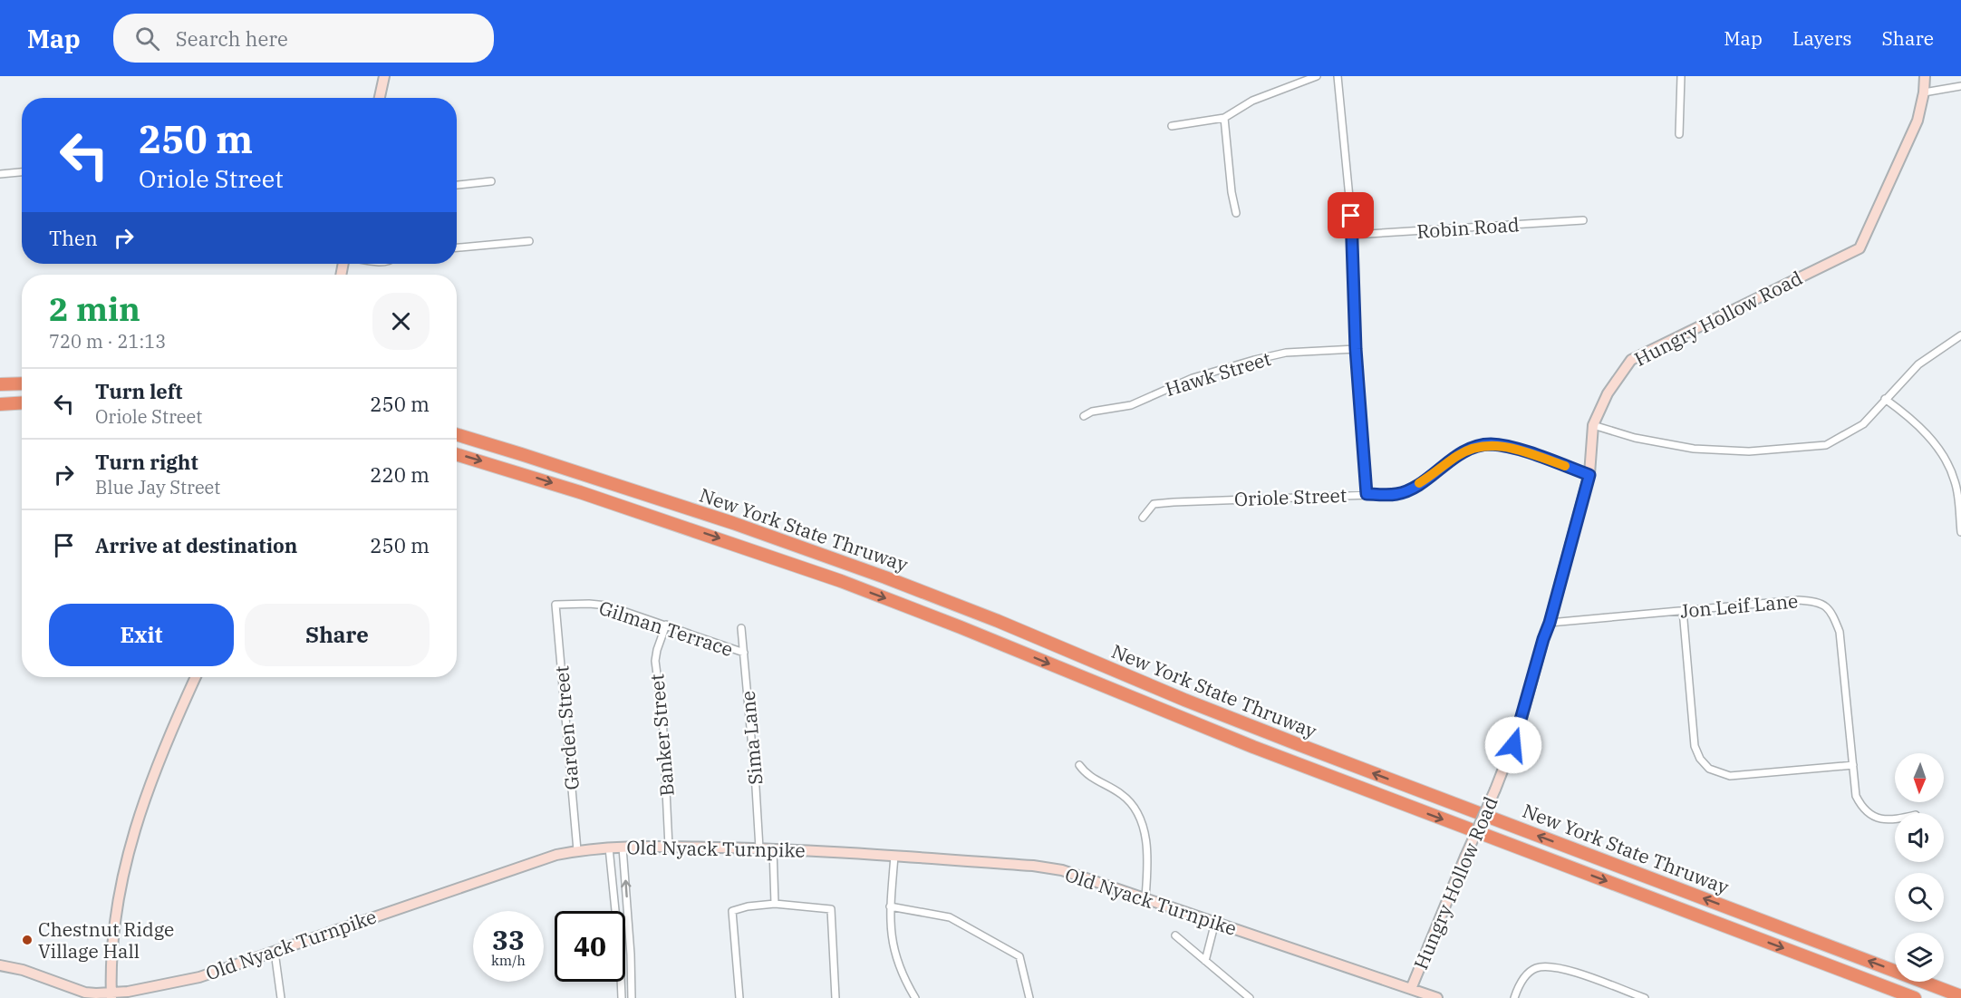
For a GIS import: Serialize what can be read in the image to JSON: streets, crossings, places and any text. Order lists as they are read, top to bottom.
{
  "streets": {
    "highway": ["New York State Thruway"],
    "street": [
      "Robin Road",
      "Hungry Hollow Road",
      "Hawk Street",
      "Oriole Street",
      "Jon Leif Lane",
      "Gilman Terrace",
      "Garden Street",
      "Banker Street",
      "Sima Lane",
      "Old Nyack Turnpike"
    ]
  },
  "crossings": [
    ["Hungry Hollow Road", "Oriole Street"],
    ["Hungry Hollow Road", "Jon Leif Lane"],
    ["Hungry Hollow Road", "Old Nyack Turnpike"],
    ["Gilman Terrace", "Garden Street"],
    ["Gilman Terrace", "Banker Street"],
    ["Gilman Terrace", "Sima Lane"],
    ["Garden Street", "Old Nyack Turnpike"],
    ["Banker Street", "Old Nyack Turnpike"],
    ["Sima Lane", "Old Nyack Turnpike"]
  ],
  "places": ["Chestnut Ridge Village Hall"],
  "north": "bottom",
  "page": {
    "header": "Map",
    "search": "Search here",
    "nav": ["Map", "Layers", "Share"],
    "turn": ["250 m", "Oriole Street"],
    "then": "Then",
    "heading": ["2 min", "720 m · 21:13"],
    "list": [
      {
        "name": "Turn left",
        "note": "Oriole Street",
        "value": "250 m"
      },
      {
        "name": "Turn right",
        "note": "Blue Jay Street",
        "value": "220 m"
      },
      {
        "name": "Arrive at destination",
        "value": "250 m"
      }
    ],
    "buttons": ["Exit", "Share"],
    "speed": "33 km/h",
    "limit": "40"
  }
}
